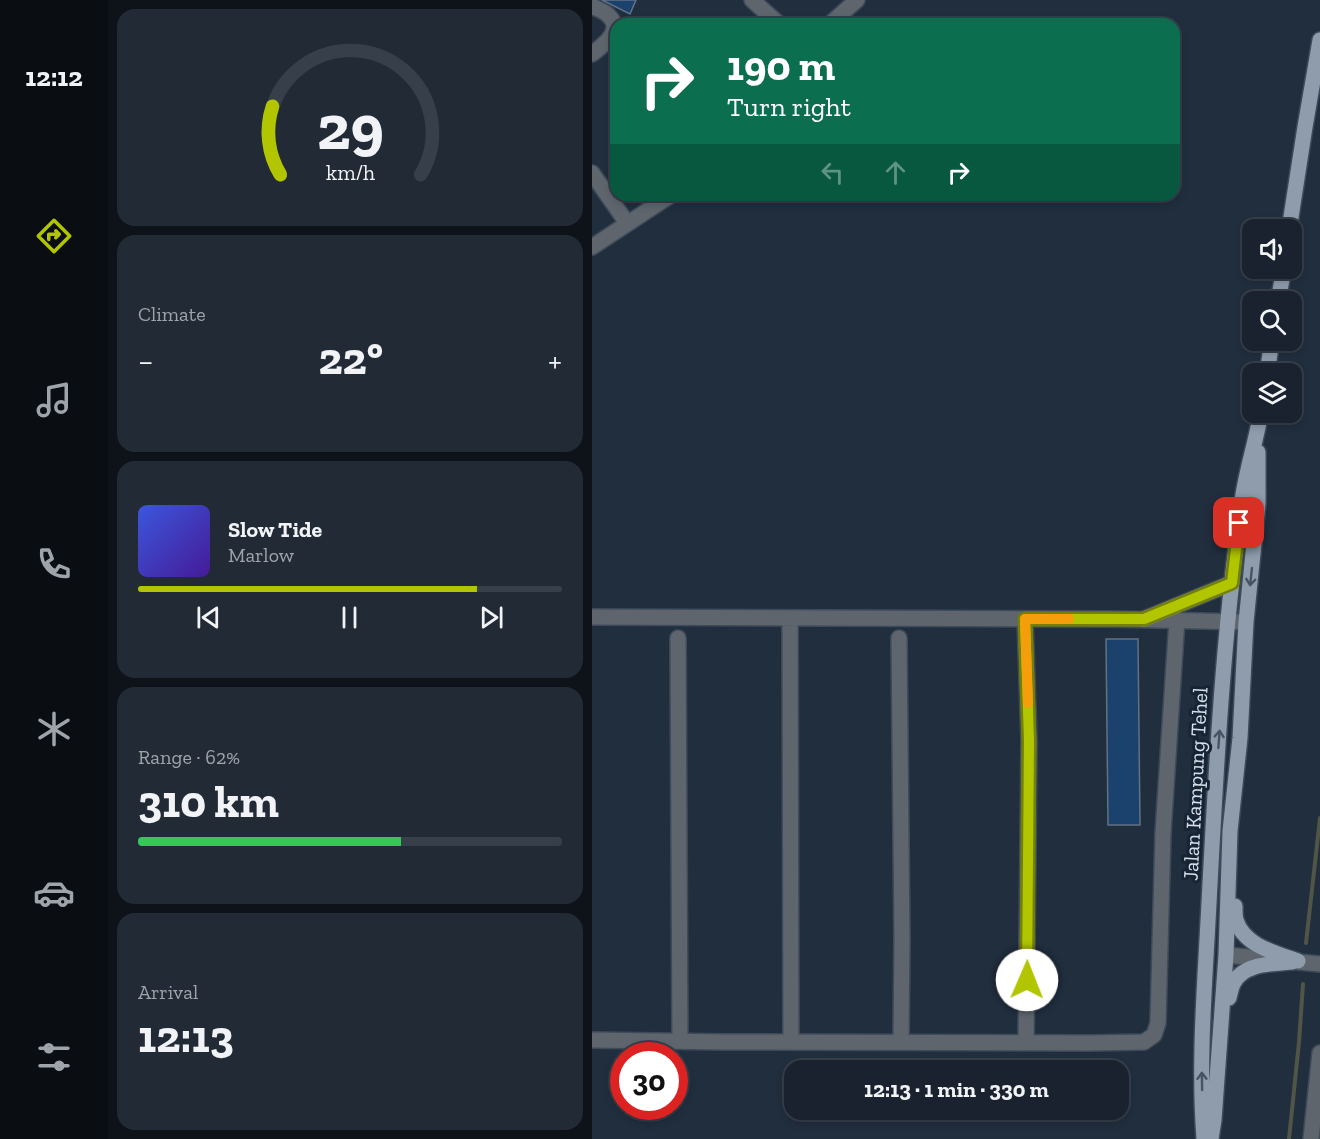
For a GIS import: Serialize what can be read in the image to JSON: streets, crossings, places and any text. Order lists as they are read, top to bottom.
{
  "streets": {
    "main road": ["Jalan Kampung Tehel"]
  },
  "page": {
    "tabs": "12:12",
    "turn": ["190 m", "Turn right"],
    "tile": [
      "Climate",
      ["Range · 62%", "310 km"],
      ["Arrival", "12:13"]
    ],
    "heat": ["−", "22°", "+"],
    "song": ["Slow Tide", "Marlow"],
    "limit": "30",
    "trip": "12:13 · 1 min · 330 m",
    "gauge": ["29", "km/h"]
  }
}
